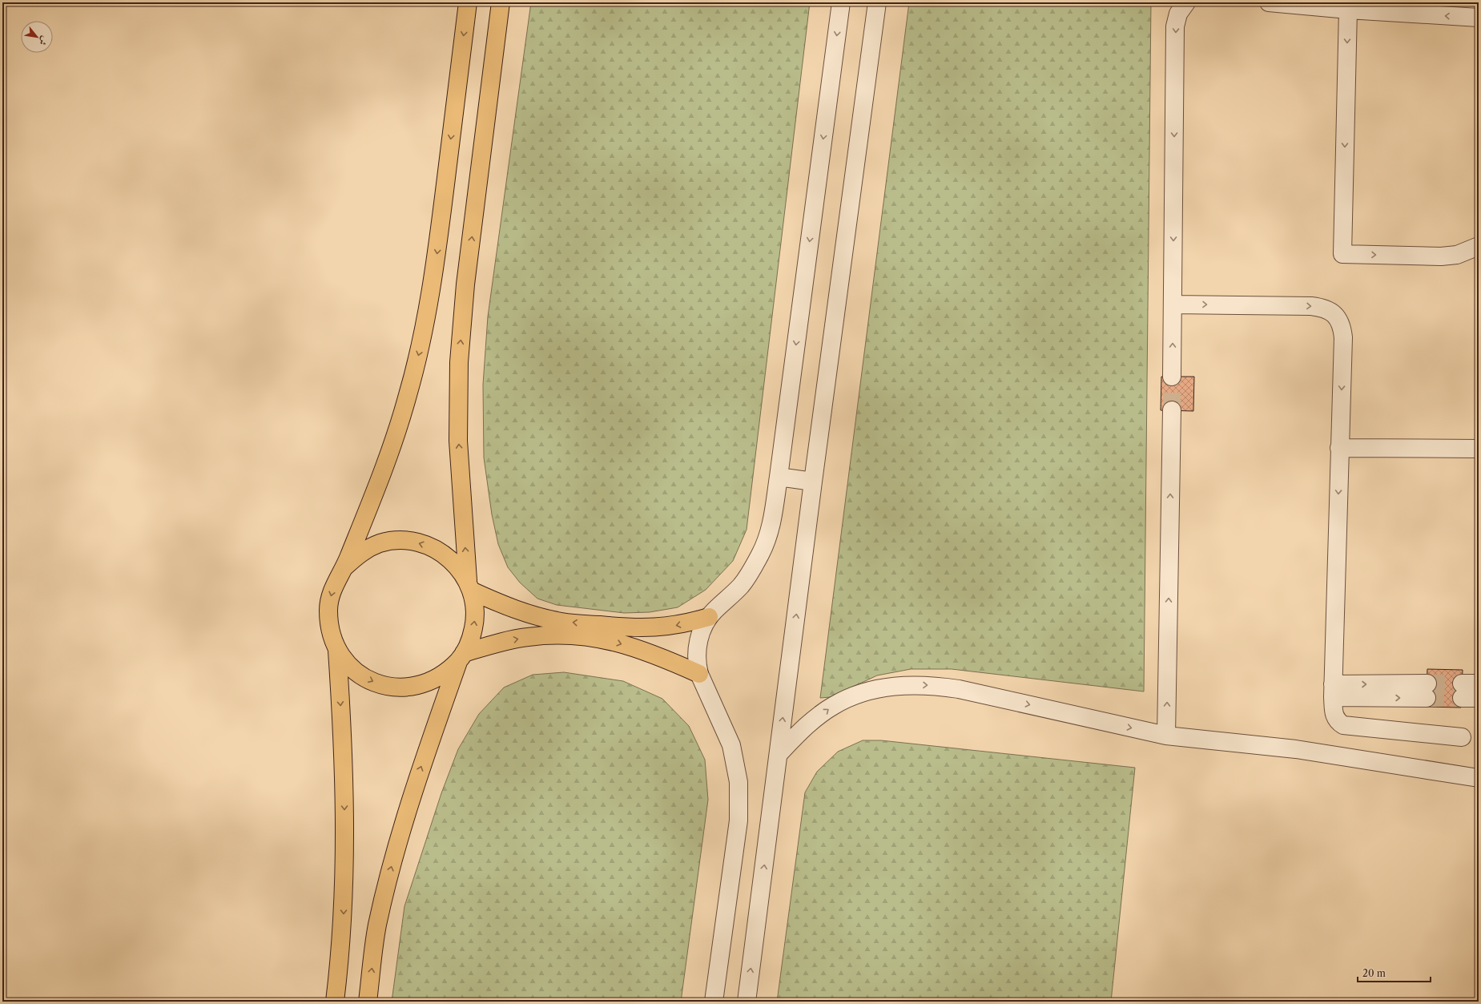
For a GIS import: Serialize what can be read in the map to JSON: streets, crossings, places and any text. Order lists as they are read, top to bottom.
{
  "scale_bar": "20 m",
  "north": "bottom right"
}
